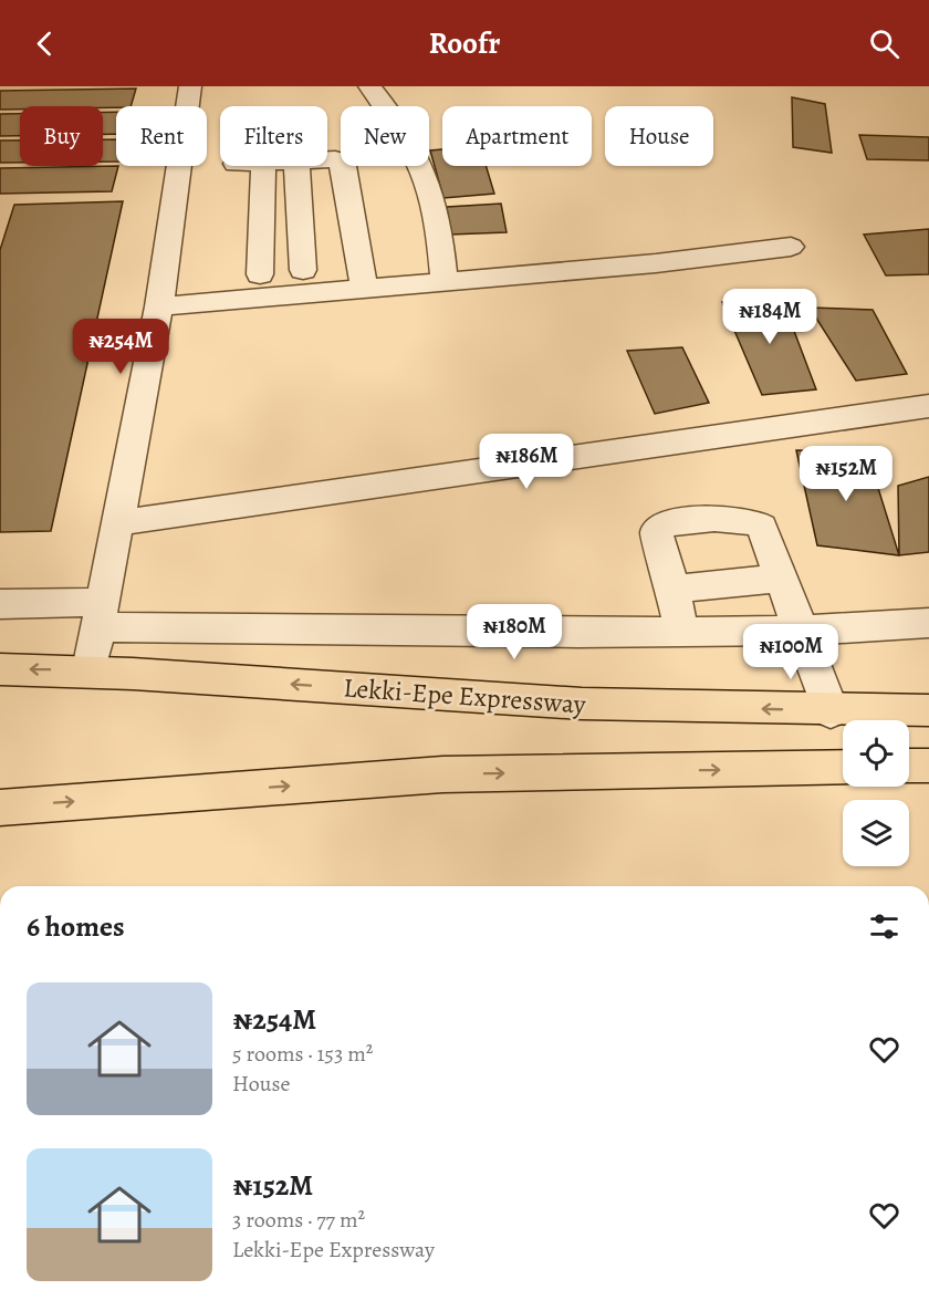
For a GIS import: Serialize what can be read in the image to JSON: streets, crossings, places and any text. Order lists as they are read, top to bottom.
{
  "streets": {
    "highway": ["Lekki-Epe Expressway"]
  },
  "page": {
    "header": "Roofr",
    "chip": [
      "Buy",
      "Rent",
      "Filters",
      "New",
      "Apartment",
      "House"
    ],
    "price": [
      "₦184M",
      "₦254M",
      "₦186M",
      "₦152M",
      "₦180M",
      "₦100M"
    ],
    "heading": "6 homes",
    "list": [
      {
        "name": "₦254M",
        "note": "5 rooms · 153 m² · House"
      },
      {
        "name": "₦152M",
        "note": "3 rooms · 77 m² · Lekki-Epe Expressway"
      }
    ]
  }
}
